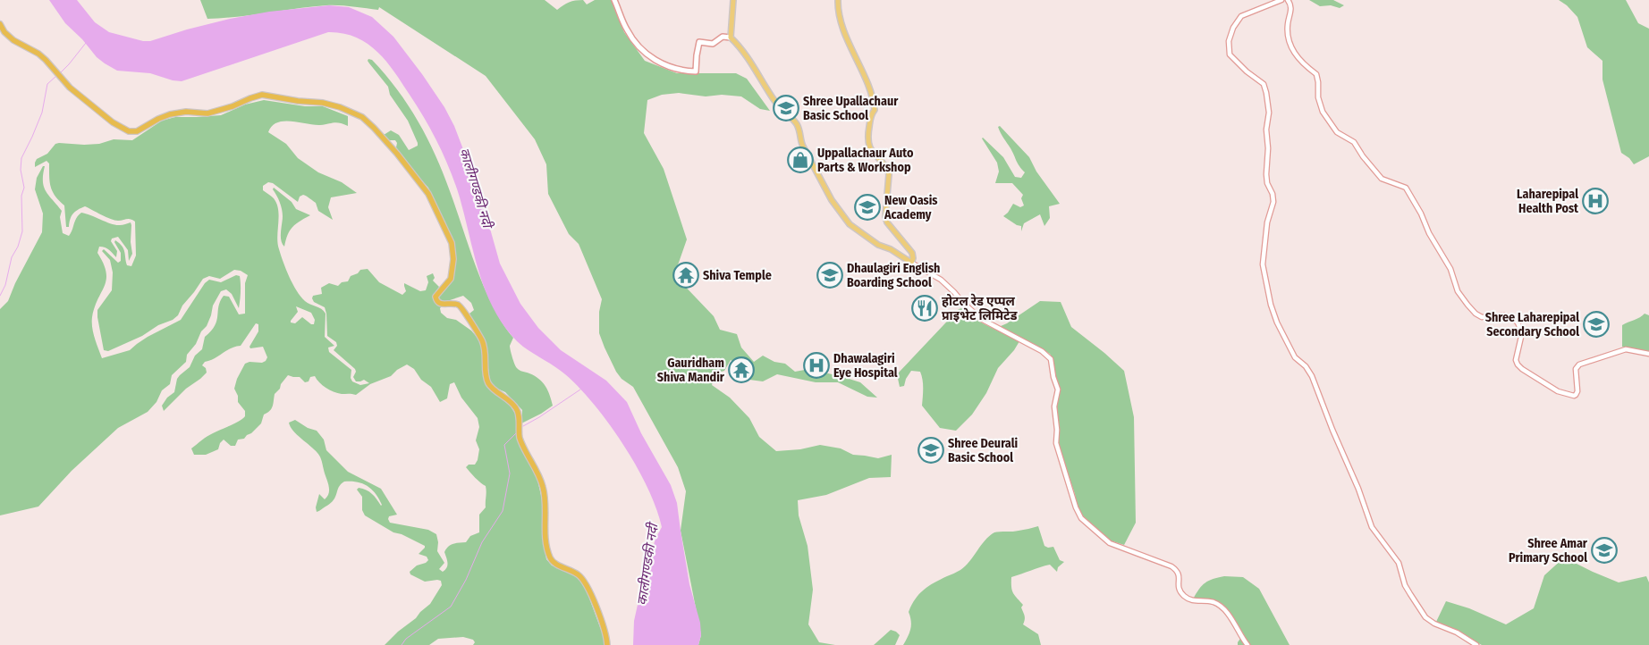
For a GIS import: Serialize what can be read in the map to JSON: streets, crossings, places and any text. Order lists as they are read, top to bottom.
{
  "water": ["कालीगण्डकी नदी"],
  "places": {
    "school or university": [
      "Shree Upallachaur Basic School",
      "New Oasis Academy",
      "Dhaulagiri English Boarding School",
      "Shree Laharepipal Secondary School",
      "Shree Deurali Basic School",
      "Shree Amar Primary School"
    ],
    "shop": ["Uppallachaur Auto Parts & Workshop"],
    "hospital": ["Laharepipal Health Post", "Dhawalagiri Eye Hospital"],
    "temple": ["Shiva Temple", "Gauridham Shiva Mandir"],
    "restaurant": ["होटल रेड एप्पल प्राइभेट लिमिटेड"]
  }
}
